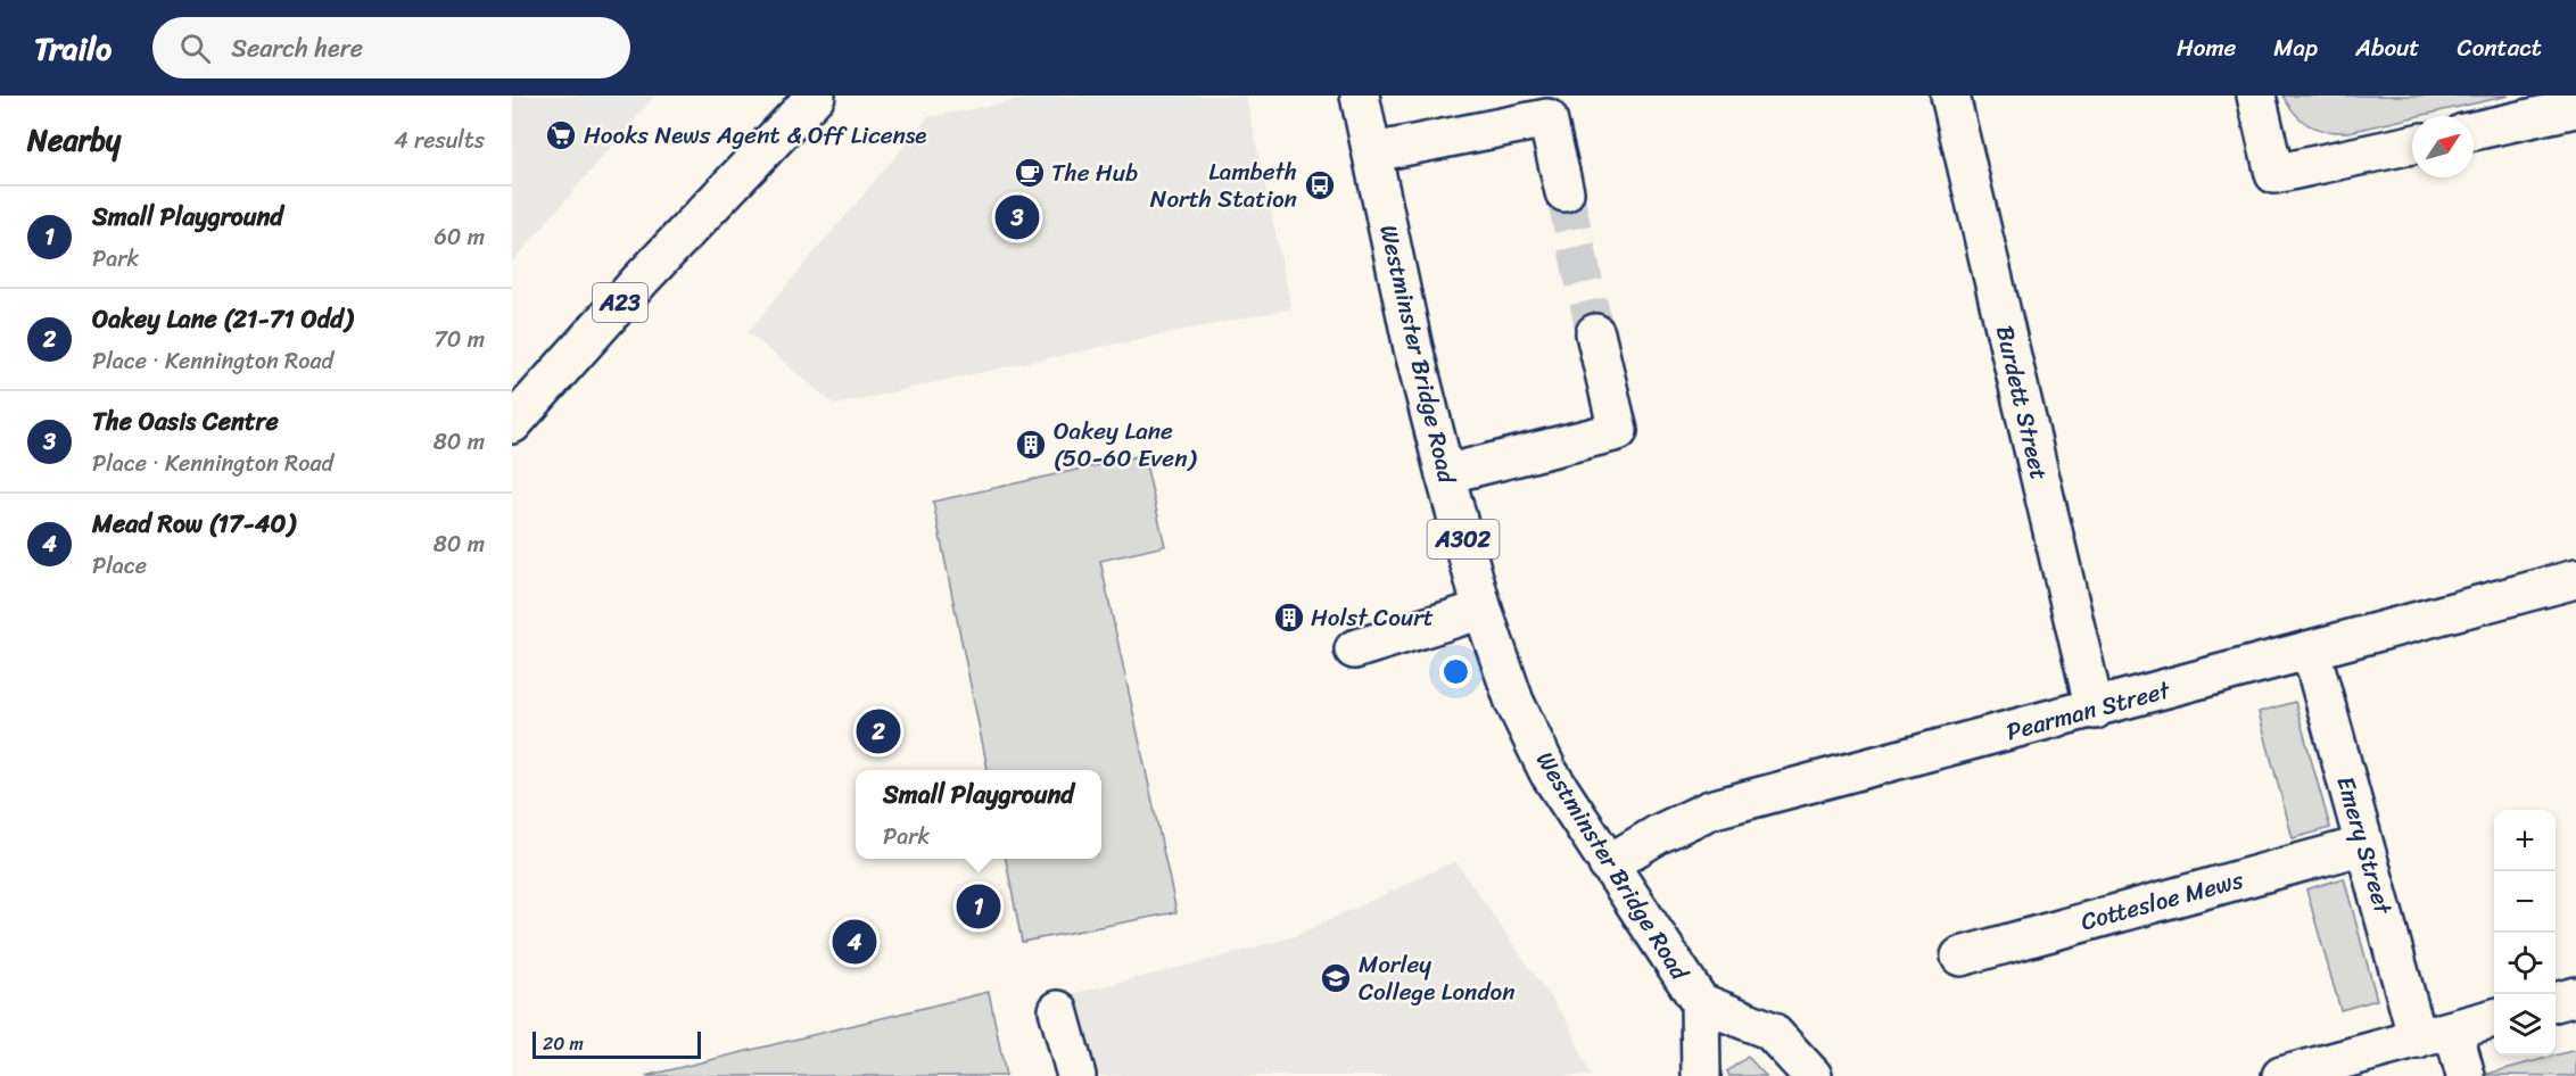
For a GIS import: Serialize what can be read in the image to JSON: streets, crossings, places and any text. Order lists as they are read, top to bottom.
{
  "streets": {
    "street": [
      "A23",
      "Westminster Bridge Road",
      "Burdett Street",
      "A302",
      "Pearman Street",
      "Emery Street",
      "Cottesloe Mews"
    ]
  },
  "crossings": [
    ["Westminster Bridge Road", "Pearman Street"],
    ["Burdett Street", "Pearman Street"],
    ["Pearman Street", "Emery Street"],
    ["Emery Street", "Cottesloe Mews"]
  ],
  "places": {
    "supermarket": ["Hooks News Agent & Off License"],
    "cafe": ["The Hub"],
    "bus stop": ["Lambeth North Station"],
    "building": ["Oakey Lane (50-60 Even)", "Holst Court"],
    "school or university": ["Morley College London"]
  },
  "scale_bar": "20 m",
  "north": "top right",
  "page": {
    "header": "Trailo",
    "search": "Search here",
    "nav": [
      "Home",
      "Map",
      "About",
      "Contact"
    ],
    "heading": ["Nearby", "4 results"],
    "list": [
      {
        "mark": "1",
        "name": "Small Playground",
        "note": "Park",
        "value": "60 m"
      },
      {
        "mark": "2",
        "name": "Oakey Lane (21-71 Odd)",
        "note": "Place · Kennington Road",
        "value": "70 m"
      },
      {
        "mark": "3",
        "name": "The Oasis Centre",
        "note": "Place · Kennington Road",
        "value": "80 m"
      },
      {
        "mark": "4",
        "name": "Mead Row (17-40)",
        "note": "Place",
        "value": "80 m"
      }
    ],
    "pins": [
      "3",
      "2",
      "1",
      "4"
    ],
    "popup": ["Small Playground", "Park"],
    "map_buttons": ["+", "−"],
    "scale": "20 m"
  }
}
